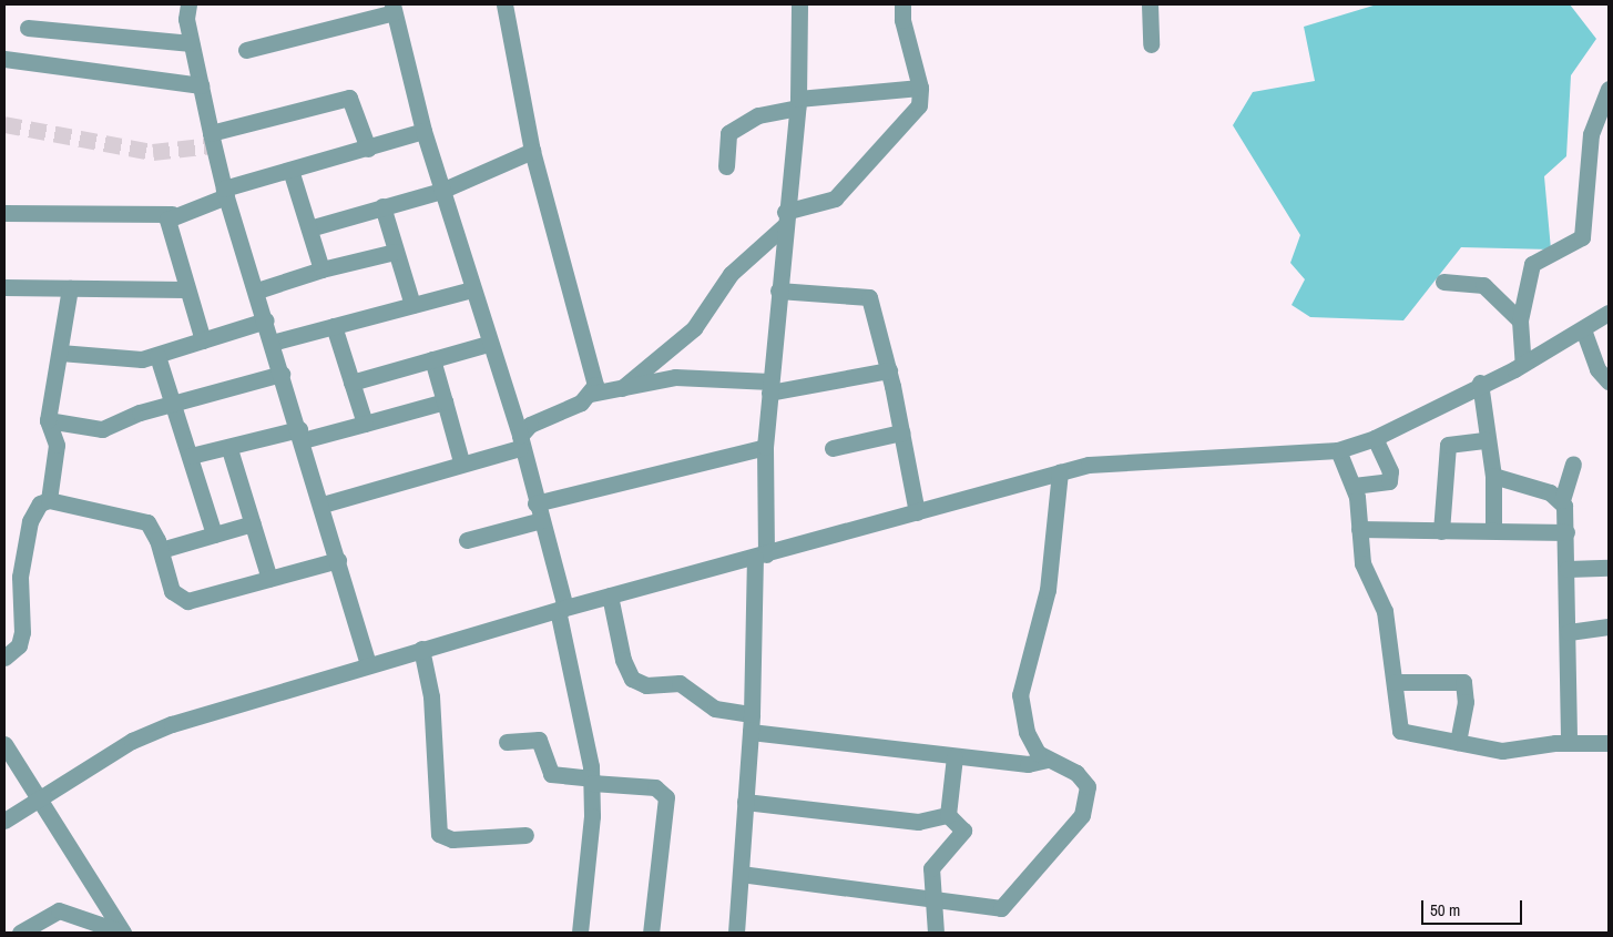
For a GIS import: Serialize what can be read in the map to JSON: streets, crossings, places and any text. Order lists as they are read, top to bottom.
{
  "scale_bar": "50 m"
}
